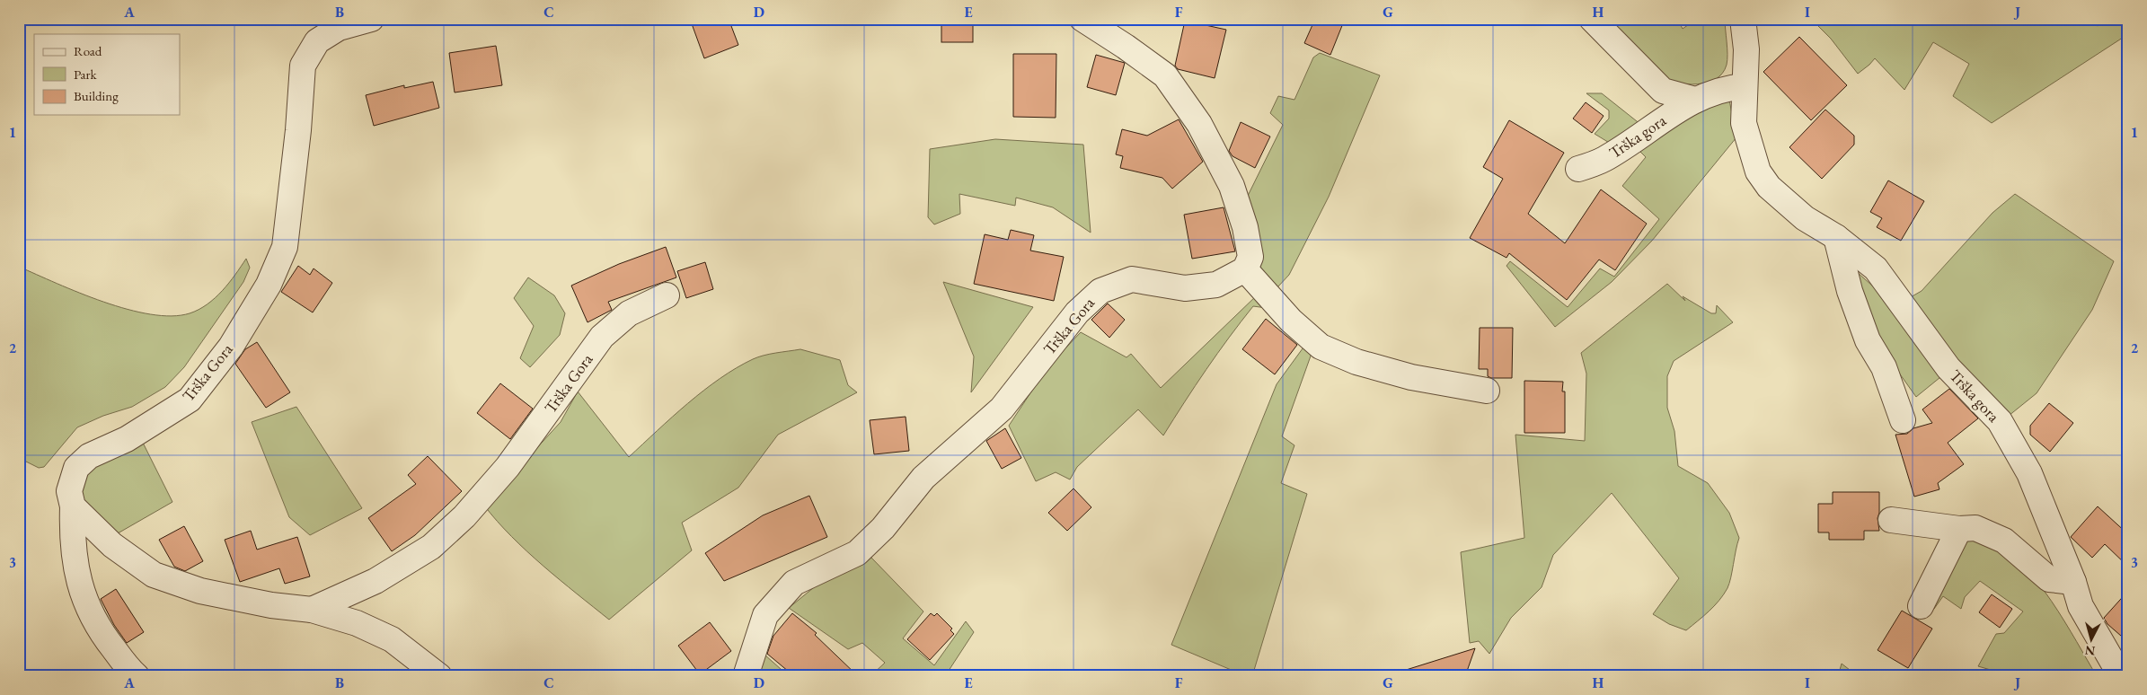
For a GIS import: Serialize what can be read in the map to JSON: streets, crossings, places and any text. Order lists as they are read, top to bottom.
{
  "streets": {
    "street": ["Trška gora", "Trška Gora"]
  },
  "legend": ["Road", "Park", "Building"],
  "north": "bottom",
  "grid": {
    "columns": [
      "A",
      "B",
      "C",
      "D",
      "E",
      "F",
      "G",
      "H",
      "I",
      "J"
    ],
    "rows": ["1", "2", "3"]
  }
}
